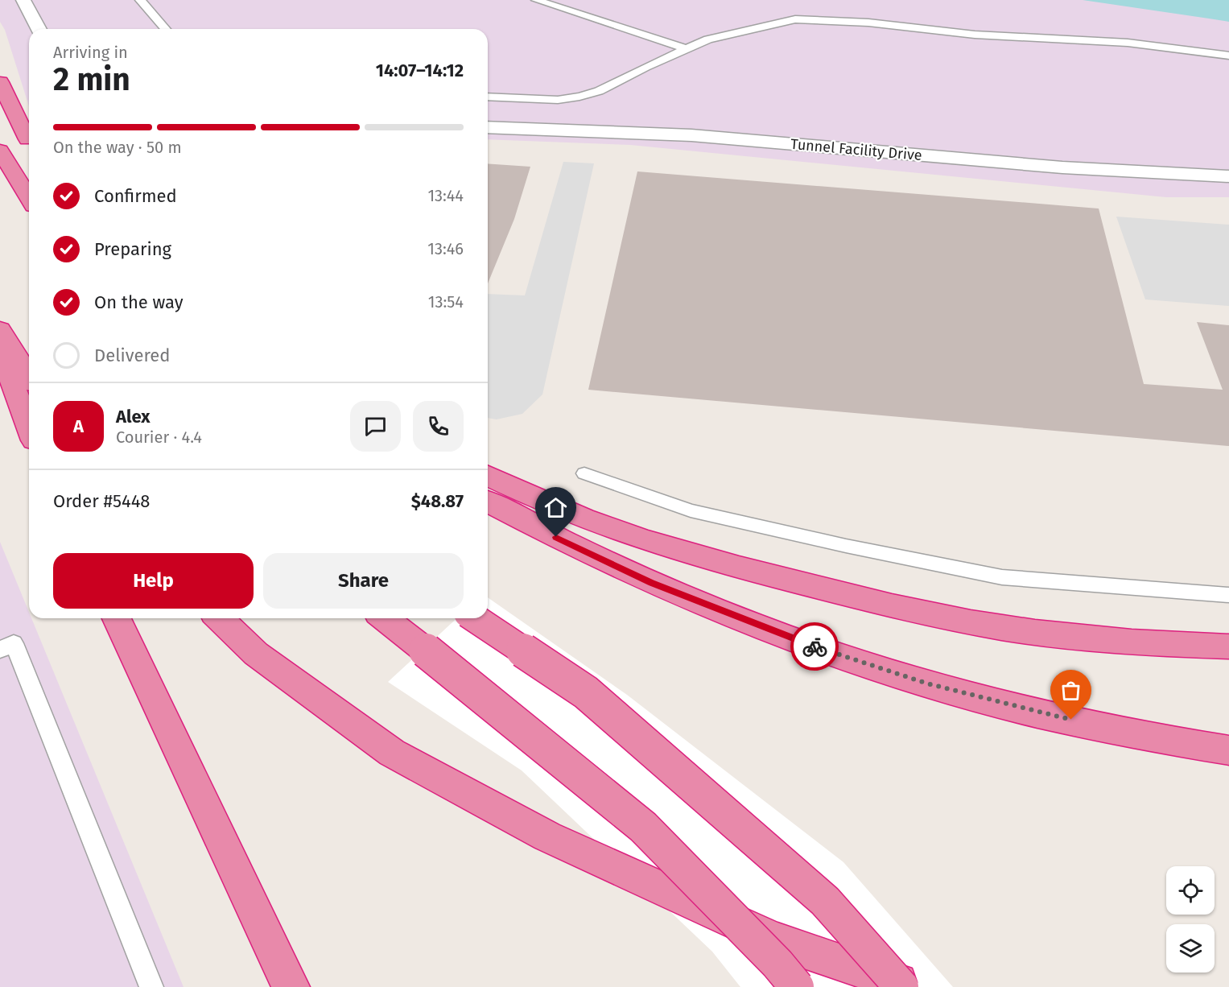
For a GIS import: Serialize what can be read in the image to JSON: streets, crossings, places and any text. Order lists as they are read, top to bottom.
{
  "streets": {
    "street": ["Tunnel Facility Drive"]
  },
  "page": {
    "heading": ["2 min", "Arriving in", "14:07–14:12"],
    "panel": [
      "Alex",
      "Courier · 4.4",
      "Order #5448",
      "$48.87"
    ],
    "bar": "On the way · 50 m",
    "list": [
      ["Confirmed", "13:44"],
      ["Preparing", "13:46"],
      ["On the way", "13:54"],
      "Delivered"
    ],
    "round": "A",
    "buttons": ["Help", "Share"]
  }
}
